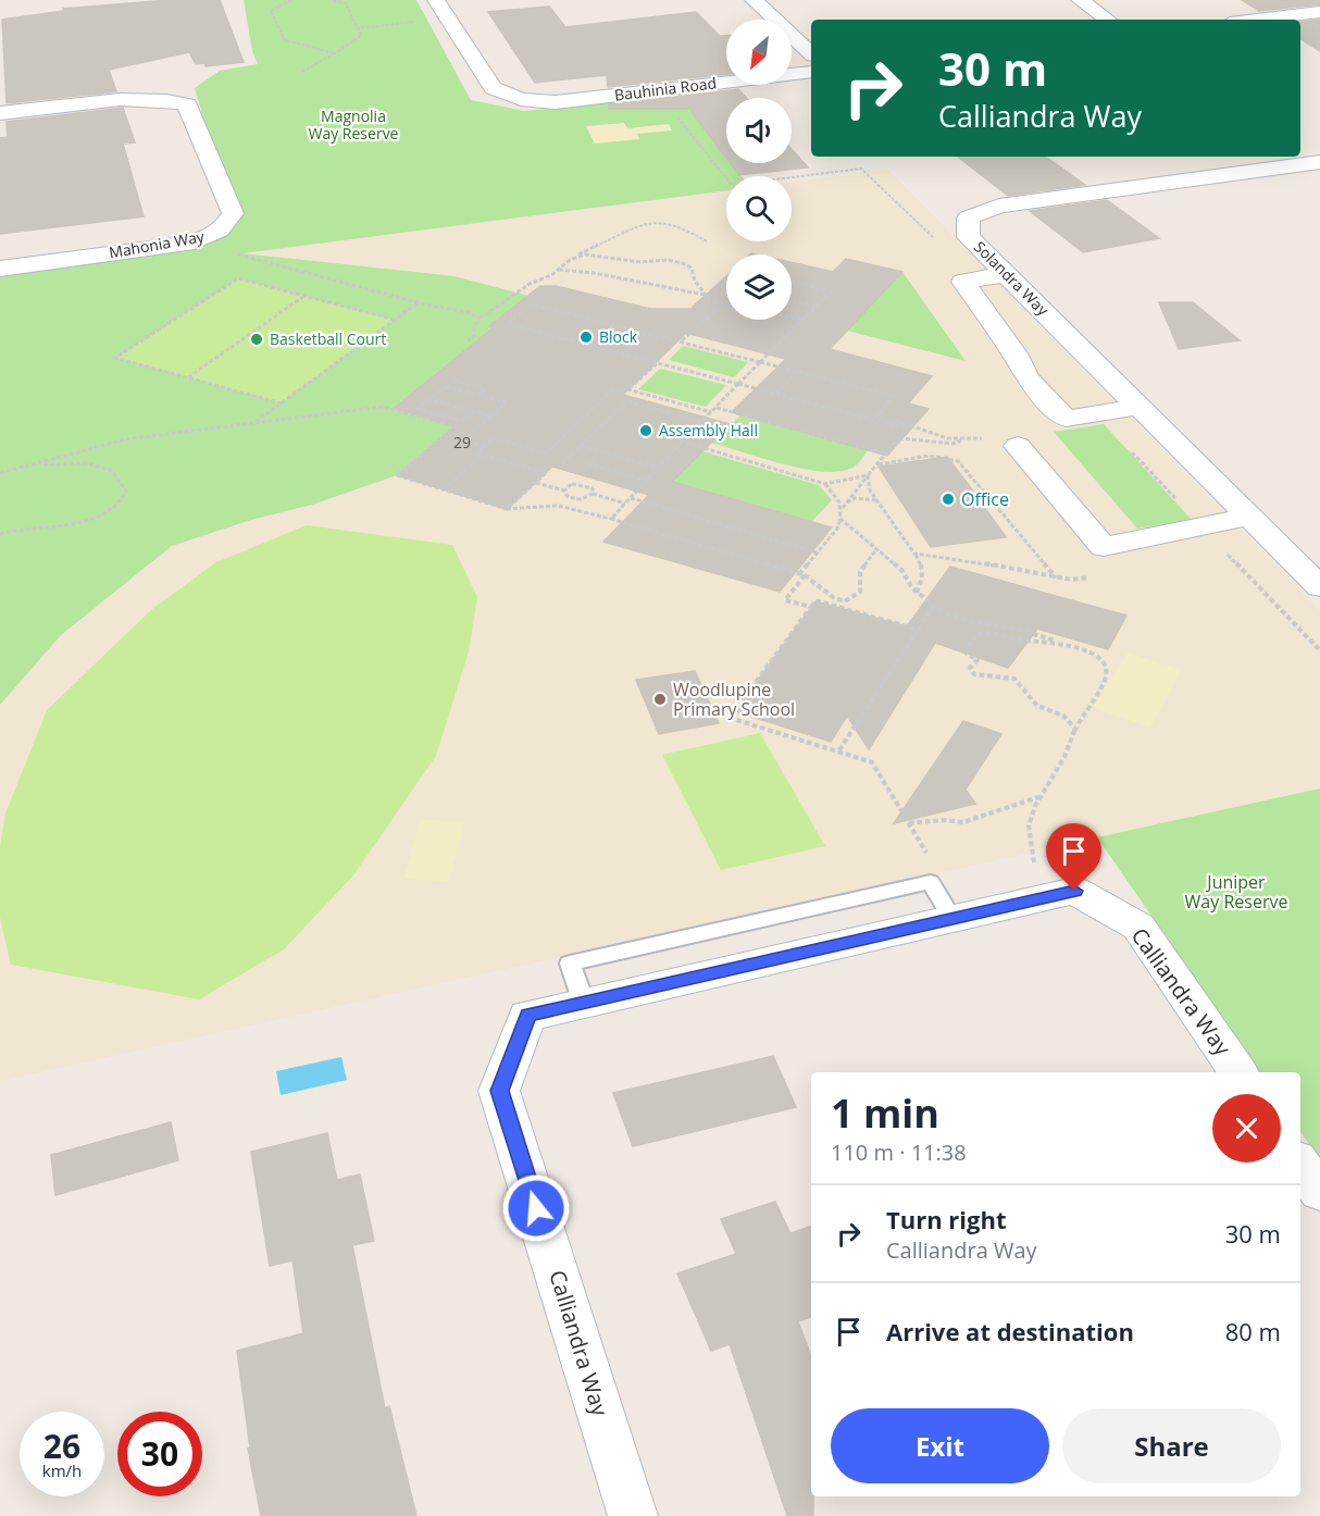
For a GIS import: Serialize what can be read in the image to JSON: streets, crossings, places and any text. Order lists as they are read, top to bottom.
{
  "streets": {
    "street": [
      "Bauhinia Road",
      "Mahonia Way",
      "Solandra Way",
      "Calliandra Way"
    ]
  },
  "parks": ["Magnolia Way Reserve", "Juniper Way Reserve"],
  "places": [
    "Block",
    "Basketball Court",
    "Assembly Hall",
    "Office",
    "Woodlupine Primary School"
  ],
  "house_numbers": ["29"],
  "north": "bottom left",
  "page": {
    "turn": ["30 m", "Calliandra Way"],
    "heading": ["1 min", "110 m · 11:38"],
    "list": [
      {
        "name": "Turn right",
        "note": "Calliandra Way",
        "value": "30 m"
      },
      {
        "name": "Arrive at destination",
        "value": "80 m"
      }
    ],
    "buttons": ["Exit", "Share"],
    "speed": "26 km/h",
    "limit": "30"
  }
}
